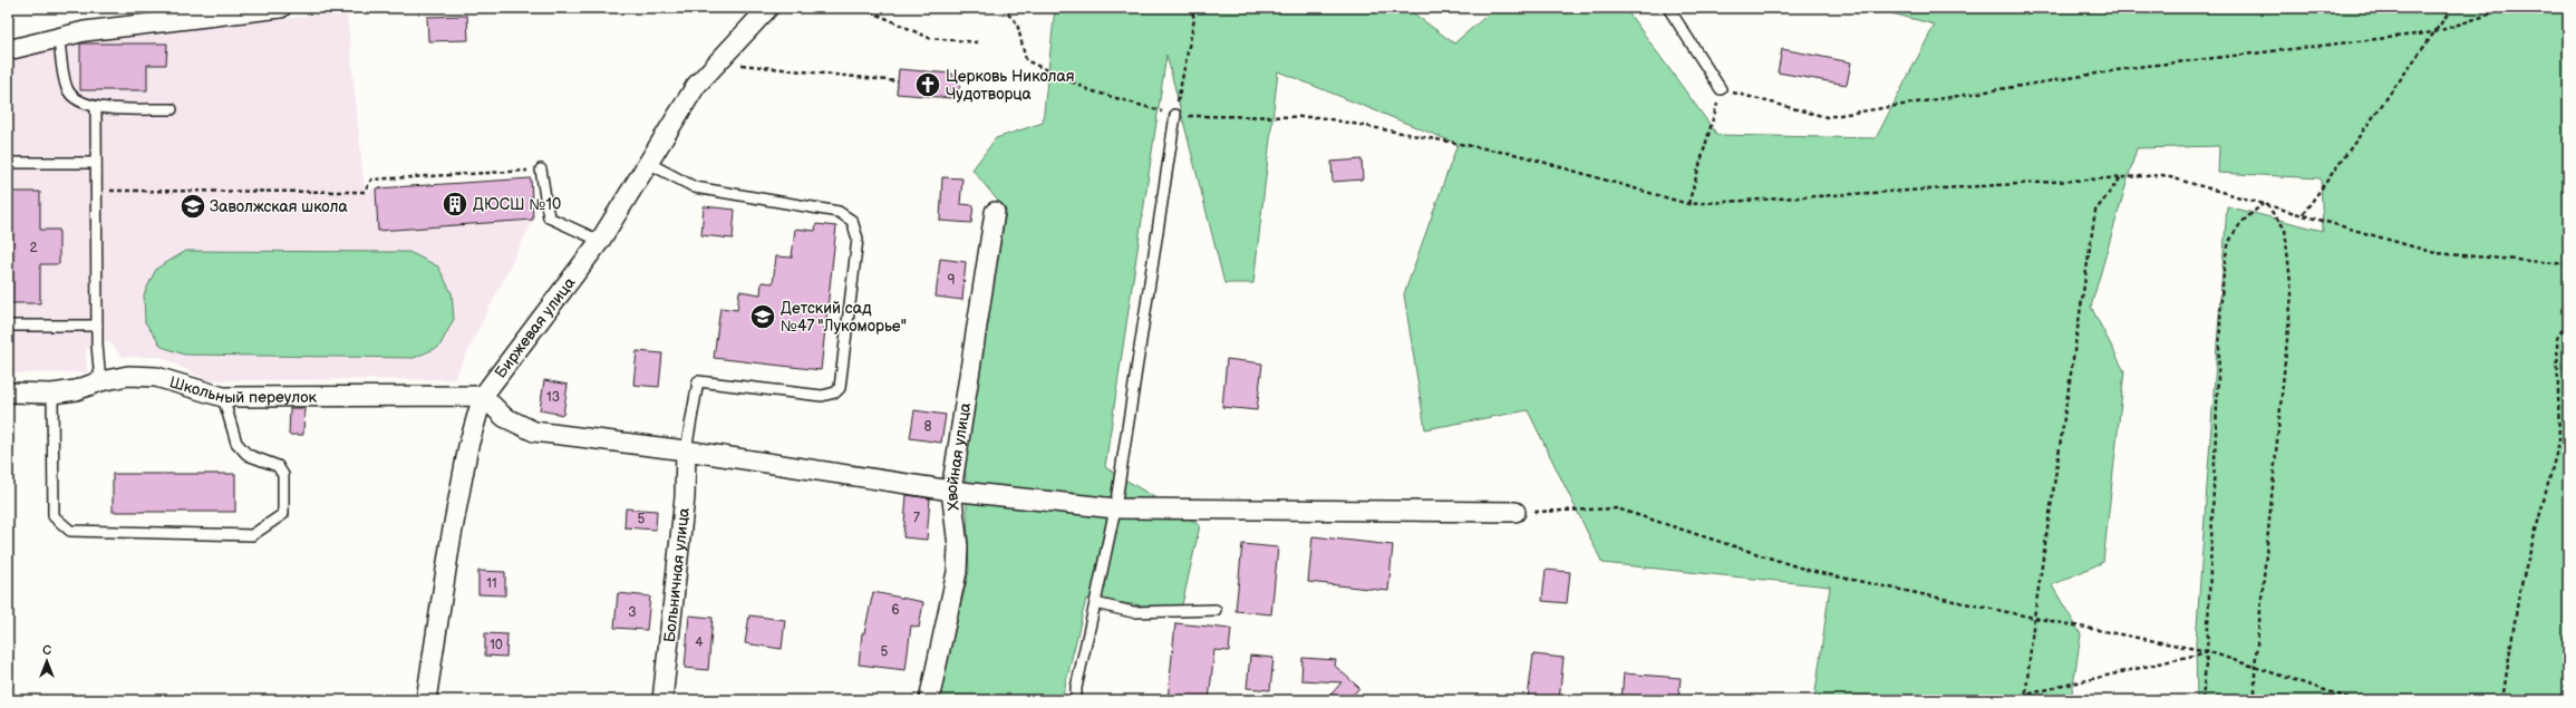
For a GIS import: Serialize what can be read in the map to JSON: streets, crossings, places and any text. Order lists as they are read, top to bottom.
{
  "streets": {
    "street": [
      "Биржевая улица",
      "Школьный переулок",
      "Хвойная улица",
      "Больничная улица"
    ]
  },
  "crossings": [
    ["Биржевая улица", "Школьный переулок"]
  ],
  "places": {
    "church": ["Церковь Николая Чудотворца"],
    "building": ["ДЮСШ №10"],
    "school or university": ["Заволжская школа", "Детский сад №47 \"Лукоморье\""]
  },
  "house_numbers": [
    "2",
    "9",
    "13",
    "8",
    "7",
    "5",
    "11",
    "6",
    "3",
    "4",
    "10",
    "5"
  ],
  "north": "top"
}
